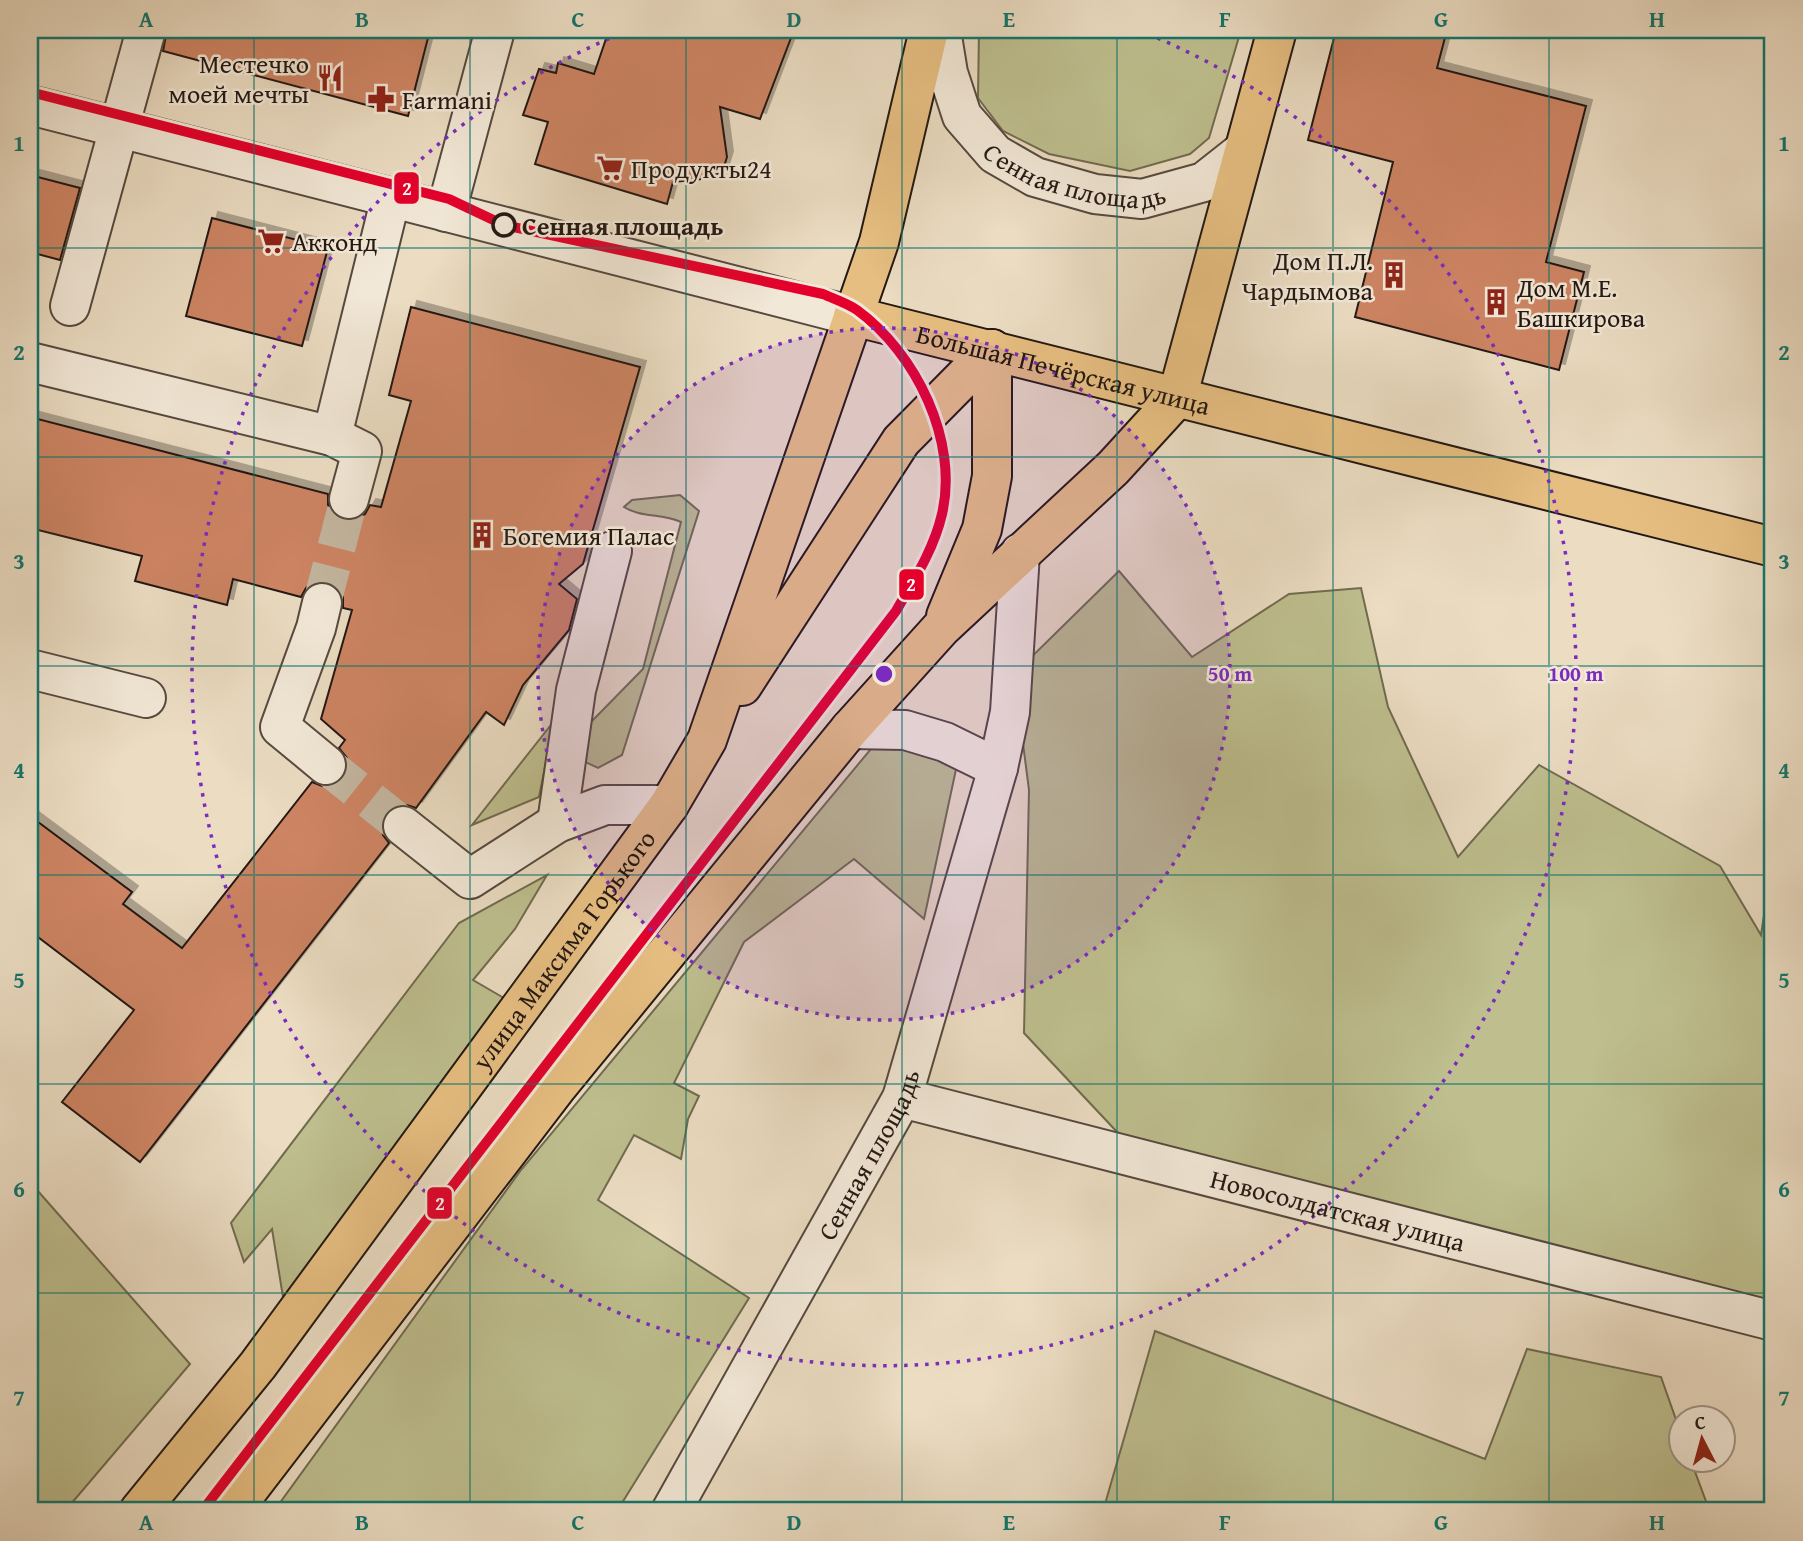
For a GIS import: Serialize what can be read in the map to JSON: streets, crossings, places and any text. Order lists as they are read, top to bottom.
{
  "streets": {
    "main road": ["Большая Печёрская улица", "улица Максима Горького"],
    "street": ["Сенная площадь", "Новосолдатская улица"]
  },
  "crossings": [
    ["Сенная площадь", "Новосолдатская улица"],
    ["Большая Печёрская улица", "улица Максима Горького"]
  ],
  "places": {
    "restaurant": ["Местечко моей мечты"],
    "pharmacy": ["Farmani"],
    "supermarket": ["Продукты24", "Акконд"],
    "other": ["Сенная площадь"],
    "building": ["Дом П.Л. Чардымова", "Дом М.Е. Башкирова", "Богемия Палас"]
  },
  "lines": ["transit line 2"],
  "north": "top",
  "grid": {
    "columns": [
      "A",
      "B",
      "C",
      "D",
      "E",
      "F",
      "G",
      "H"
    ],
    "rows": [
      "1",
      "2",
      "3",
      "4",
      "5",
      "6",
      "7"
    ]
  },
  "rings": ["50 m", "100 m"]
}
